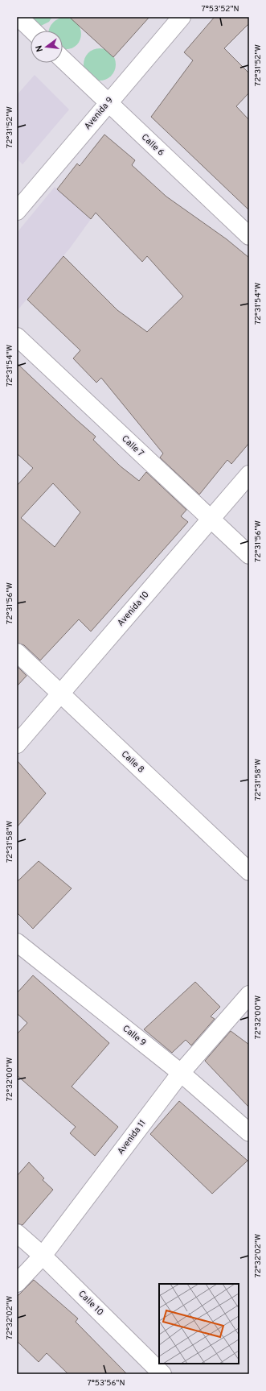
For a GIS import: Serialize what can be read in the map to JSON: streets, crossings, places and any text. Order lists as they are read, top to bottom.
{
  "streets": {
    "street": [
      "Avenida 9",
      "Calle 6",
      "Calle 7",
      "Avenida 10",
      "Calle 8",
      "Calle 9",
      "Avenida 11",
      "Calle 10"
    ]
  },
  "crossings": [
    ["Avenida 9", "Calle 6"],
    ["Calle 7", "Avenida 10"],
    ["Avenida 10", "Calle 8"],
    ["Calle 9", "Avenida 11"],
    ["Avenida 11", "Calle 10"]
  ],
  "north": "left",
  "coordinates": [
    "7°53'52\"N",
    "72°31'52\"W",
    "72°31'54\"W",
    "72°31'56\"W",
    "72°31'58\"W",
    "72°32'00\"W",
    "72°32'02\"W",
    "7°53'56\"N"
  ]
}
